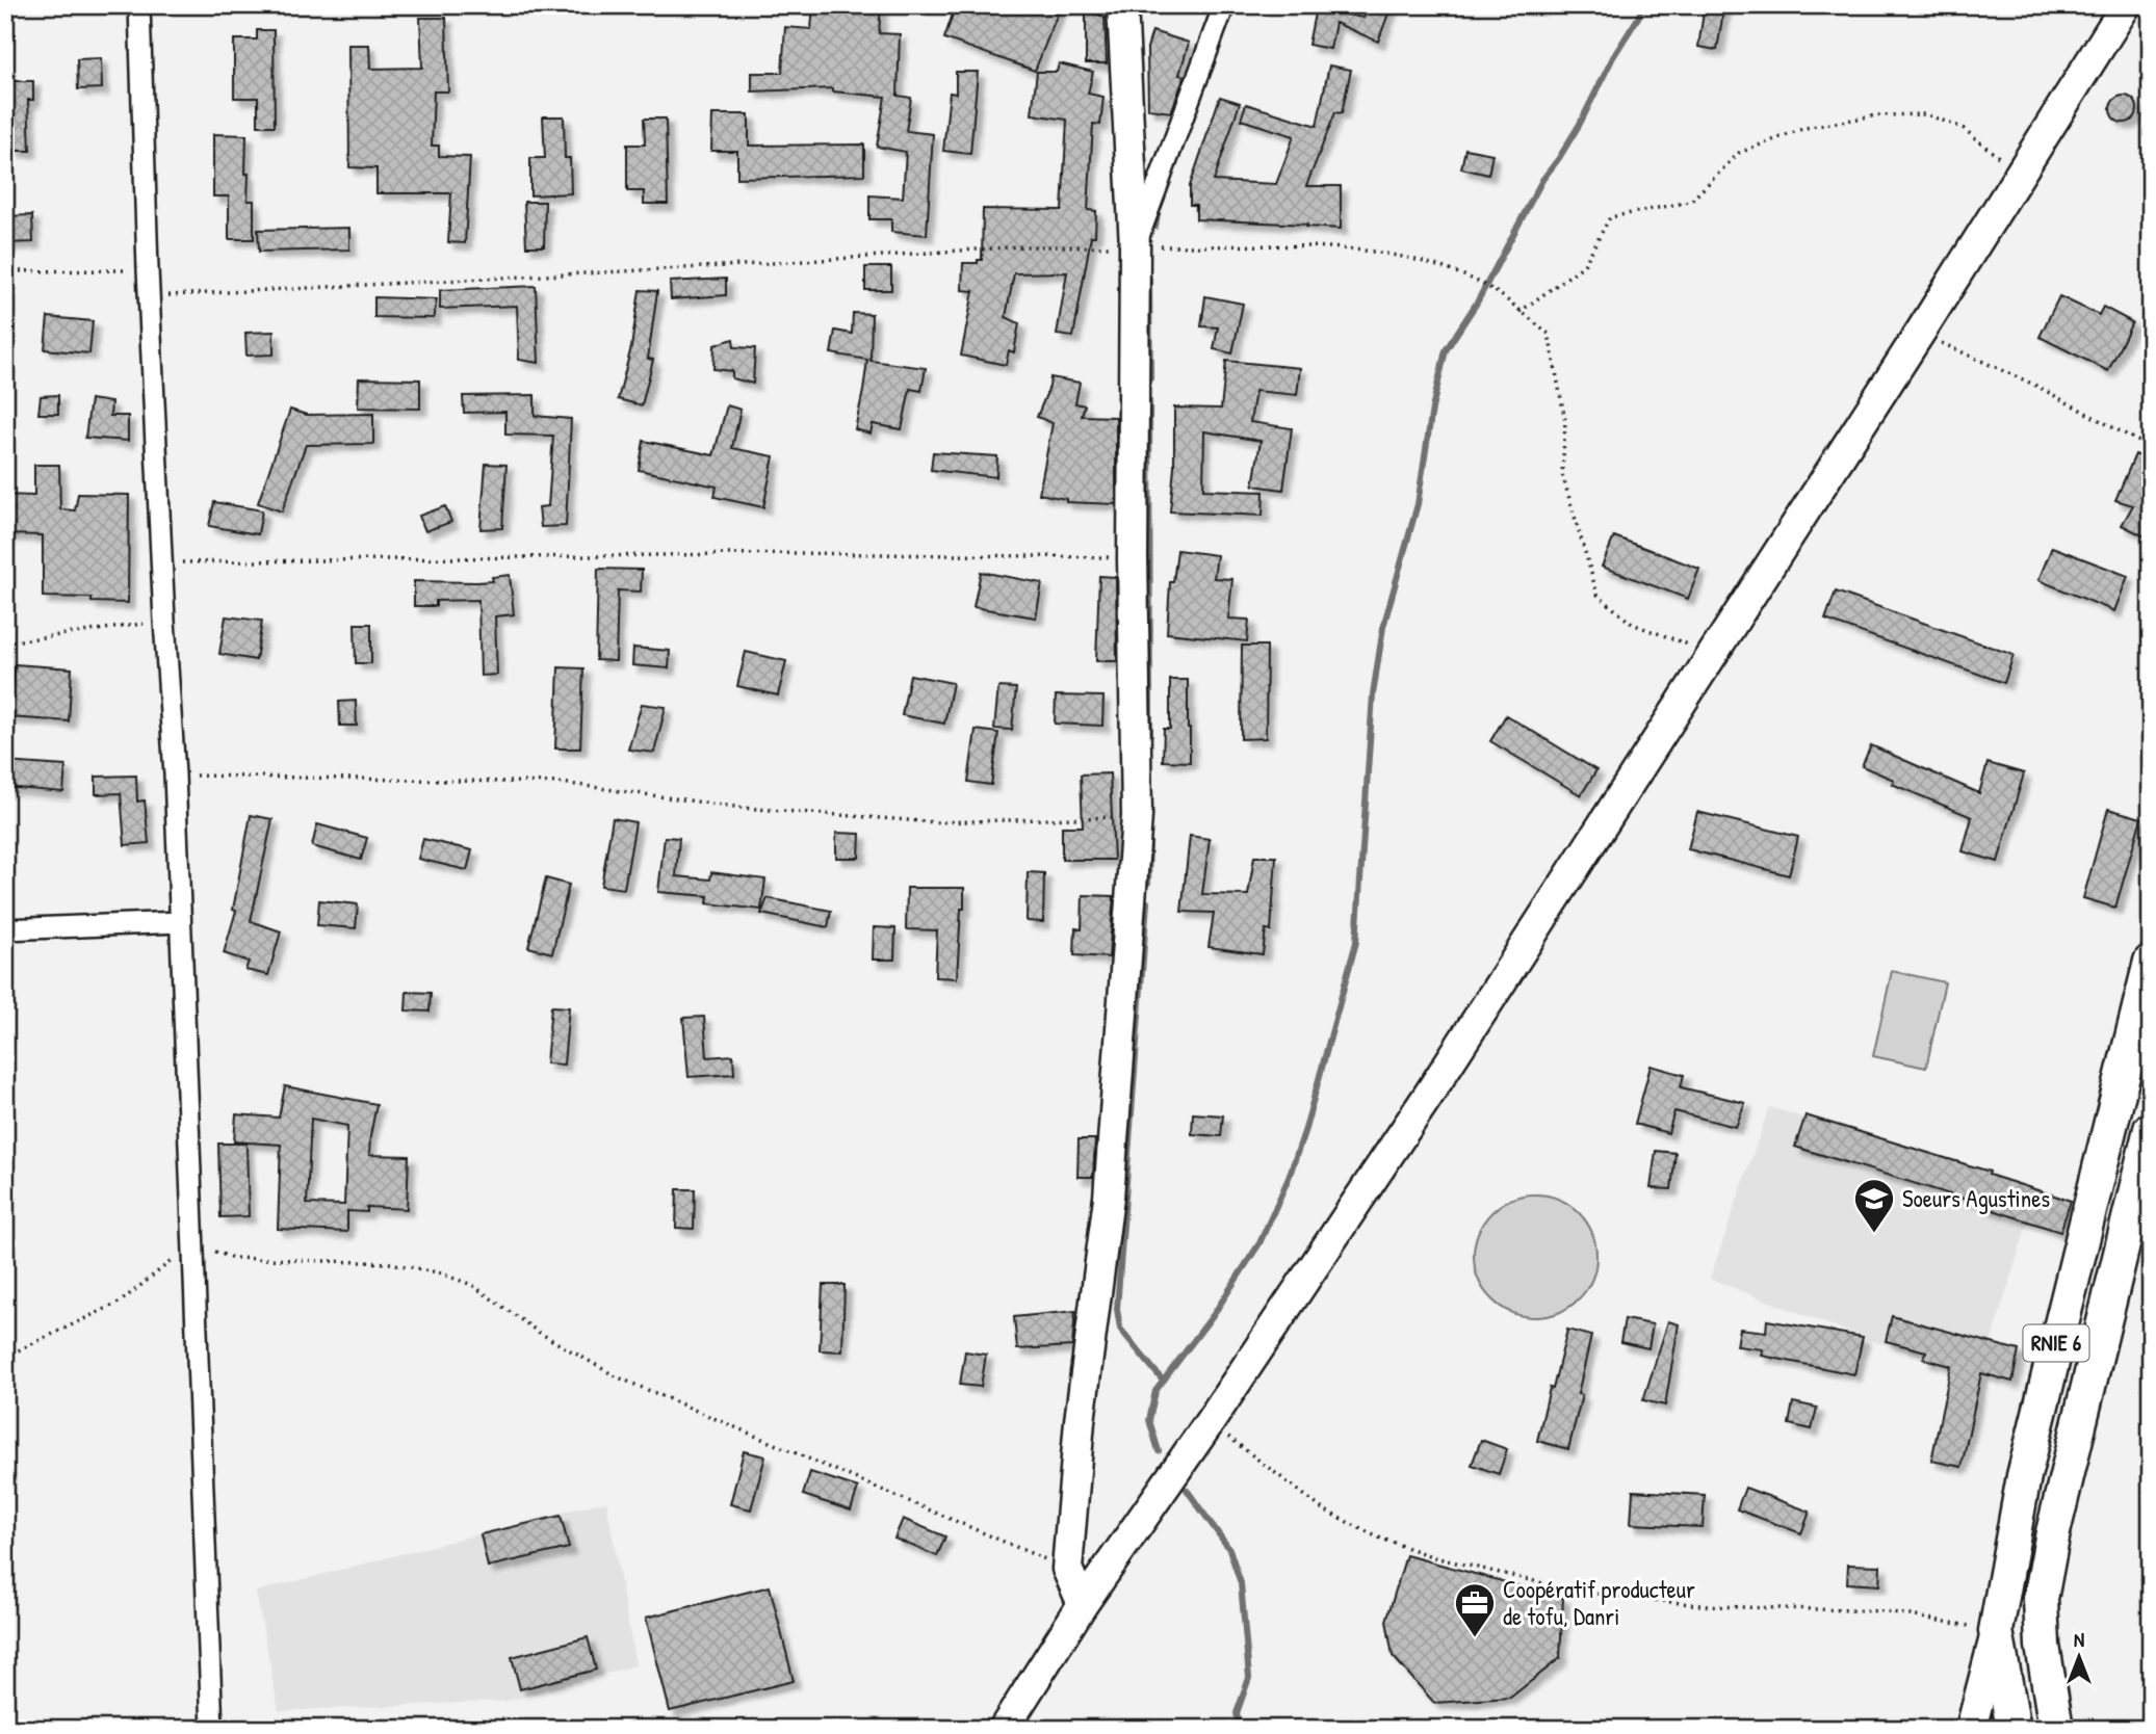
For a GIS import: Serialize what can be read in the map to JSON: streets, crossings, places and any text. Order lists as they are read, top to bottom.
{
  "streets": {
    "main road": ["RNIE 6"]
  },
  "places": {
    "school or university": ["Soeurs Agustines"],
    "office": ["Coopératif producteur de tofu, Danri"]
  },
  "north": "top"
}
